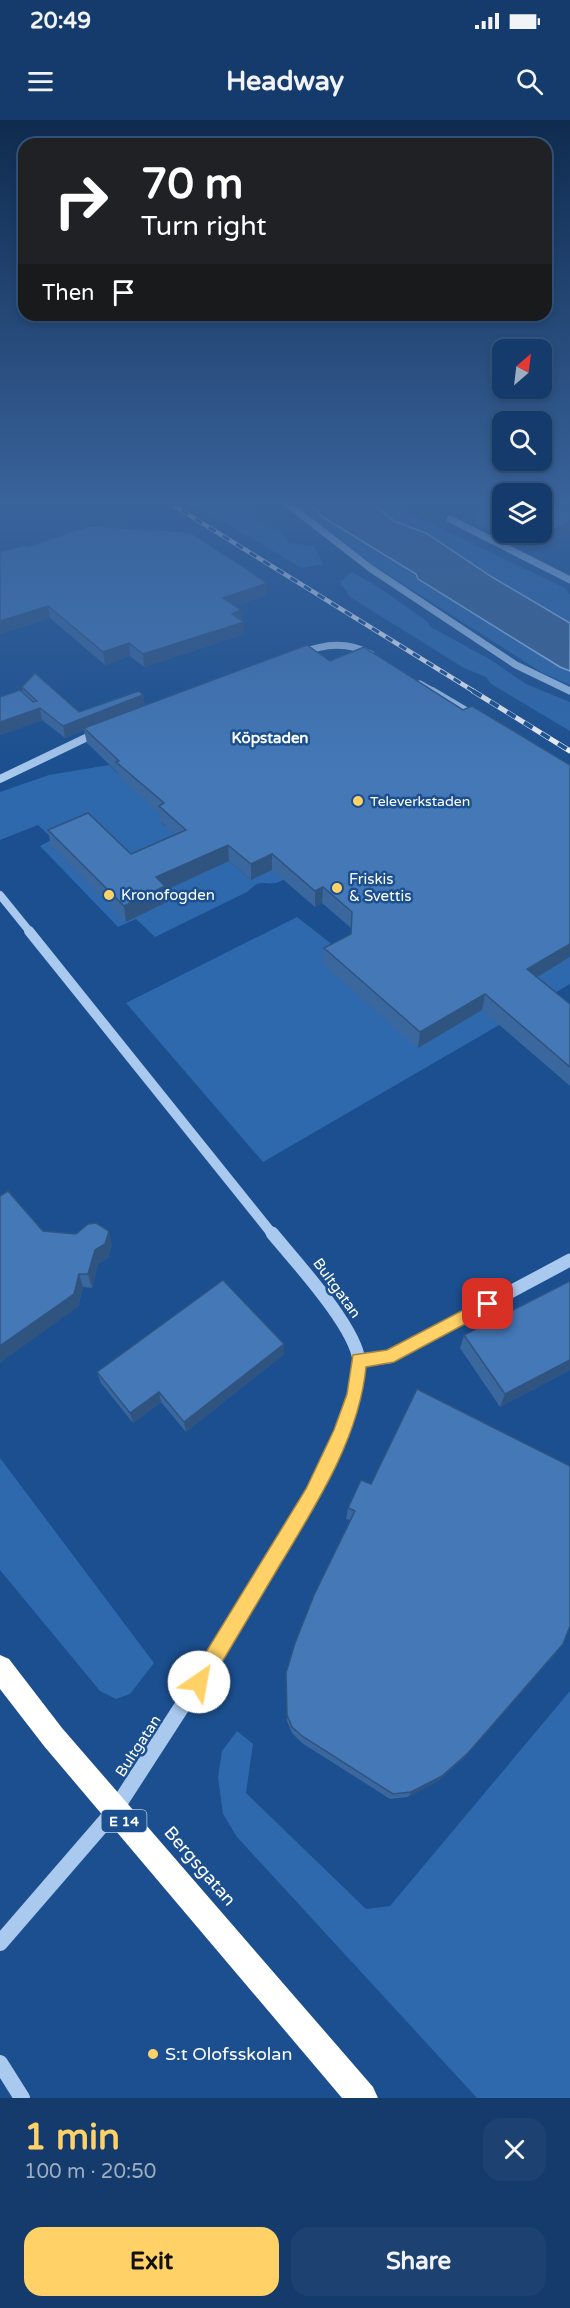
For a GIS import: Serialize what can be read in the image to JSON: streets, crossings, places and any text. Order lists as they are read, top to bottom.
{
  "streets": {
    "highway": ["E 14", "Bergsgatan"],
    "street": ["Bultgatan"]
  },
  "crossings": [
    ["Bultgatan", "Bergsgatan"]
  ],
  "districts": ["Köpstaden"],
  "places": [
    "Televerkstaden",
    "Friskis & Svettis",
    "Kronofogden",
    "S:t Olofsskolan"
  ],
  "north": "top right",
  "page": {
    "status": "20:49",
    "header": "Headway",
    "turn": ["70 m", "Turn right"],
    "then": "Then",
    "heading": ["1 min", "100 m · 20:50"],
    "buttons": ["Exit", "Share"]
  }
}
